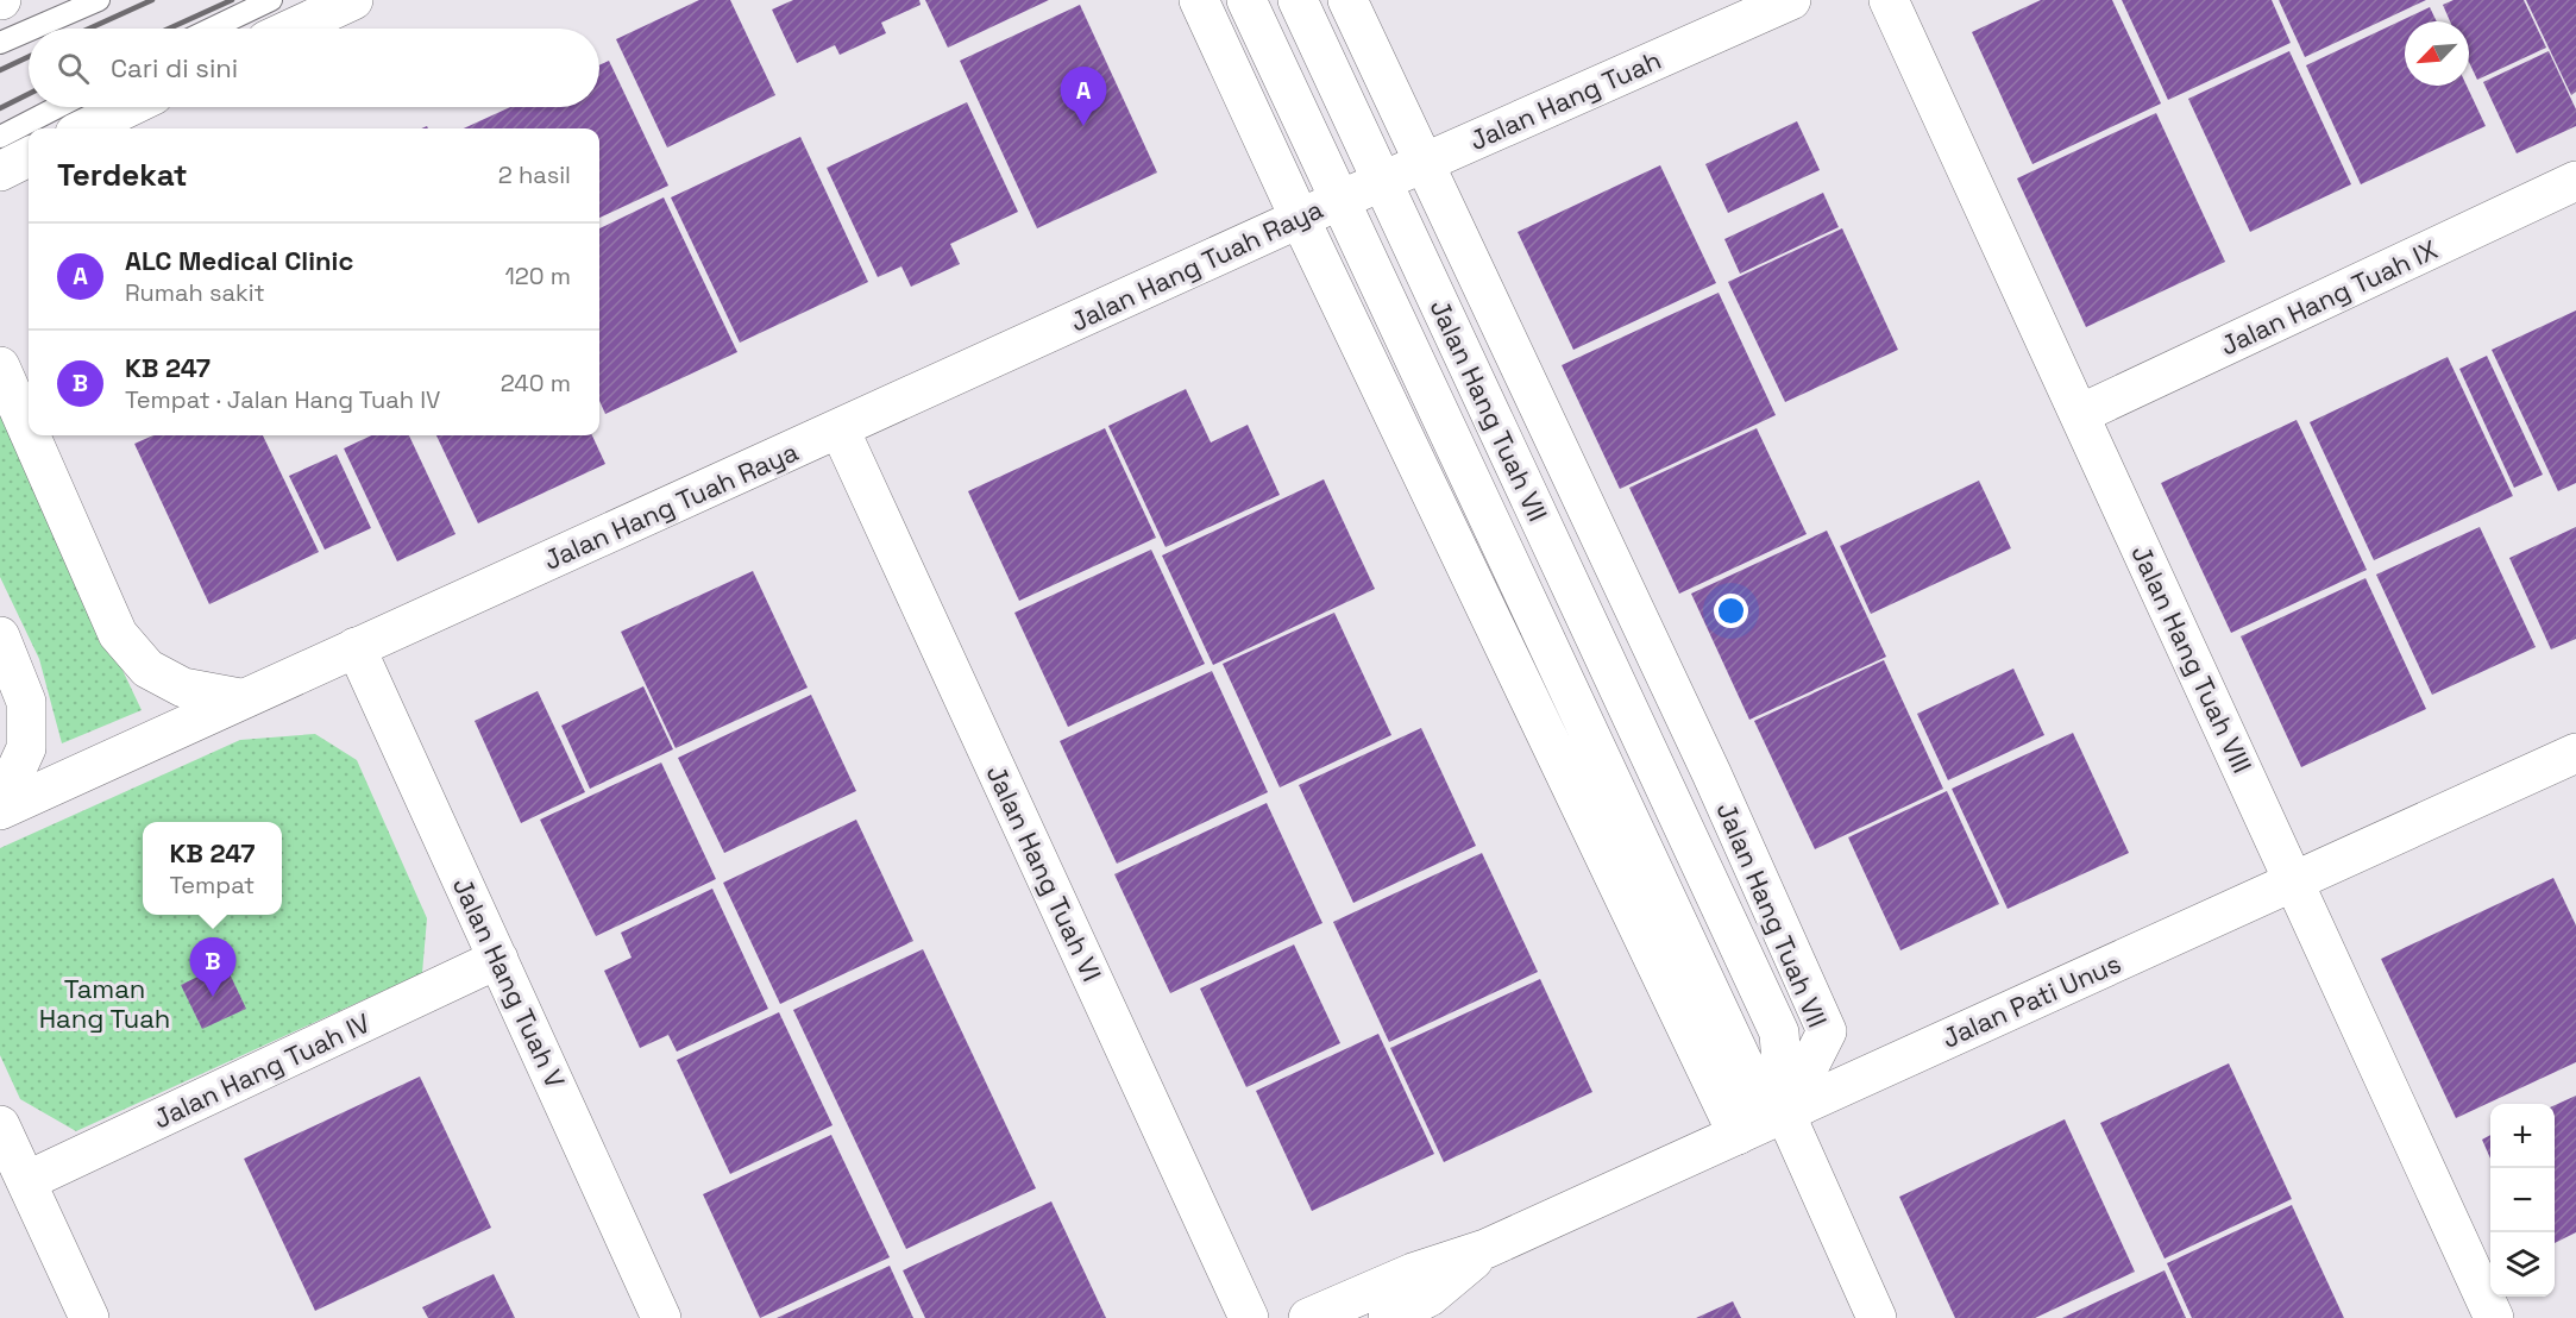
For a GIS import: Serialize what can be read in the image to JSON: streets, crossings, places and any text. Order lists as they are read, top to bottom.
{
  "streets": {
    "street": [
      "Jalan Hang Tuah",
      "Jalan Hang Tuah Raya",
      "Jalan Hang Tuah IX",
      "Jalan Hang Tuah VII",
      "Jalan Hang Tuah VIII",
      "Jalan Hang Tuah VI",
      "Jalan Hang Tuah V",
      "Jalan Pati Unus",
      "Jalan Hang Tuah IV"
    ]
  },
  "crossings": [
    ["Jalan Hang Tuah", "Jalan Hang Tuah Raya"],
    ["Jalan Hang Tuah", "Jalan Hang Tuah VII"],
    ["Jalan Hang Tuah Raya", "Jalan Hang Tuah VII"],
    ["Jalan Hang Tuah Raya", "Jalan Hang Tuah VI"],
    ["Jalan Hang Tuah Raya", "Jalan Hang Tuah V"],
    ["Jalan Hang Tuah IX", "Jalan Hang Tuah VIII"],
    ["Jalan Hang Tuah VII", "Jalan Pati Unus"],
    ["Jalan Hang Tuah VIII", "Jalan Pati Unus"],
    ["Jalan Hang Tuah V", "Jalan Hang Tuah IV"]
  ],
  "parks": ["Taman Hang Tuah"],
  "north": "bottom left",
  "page": {
    "search": "Cari di sini",
    "pins": ["A", "B"],
    "heading": ["Terdekat", "2 hasil"],
    "list": [
      {
        "mark": "A",
        "name": "ALC Medical Clinic",
        "note": "Rumah sakit",
        "value": "120 m"
      },
      {
        "mark": "B",
        "name": "KB 247",
        "note": "Tempat · Jalan Hang Tuah IV",
        "value": "240 m"
      }
    ],
    "popup": ["KB 247", "Tempat"],
    "map_buttons": ["+", "−"]
  }
}
